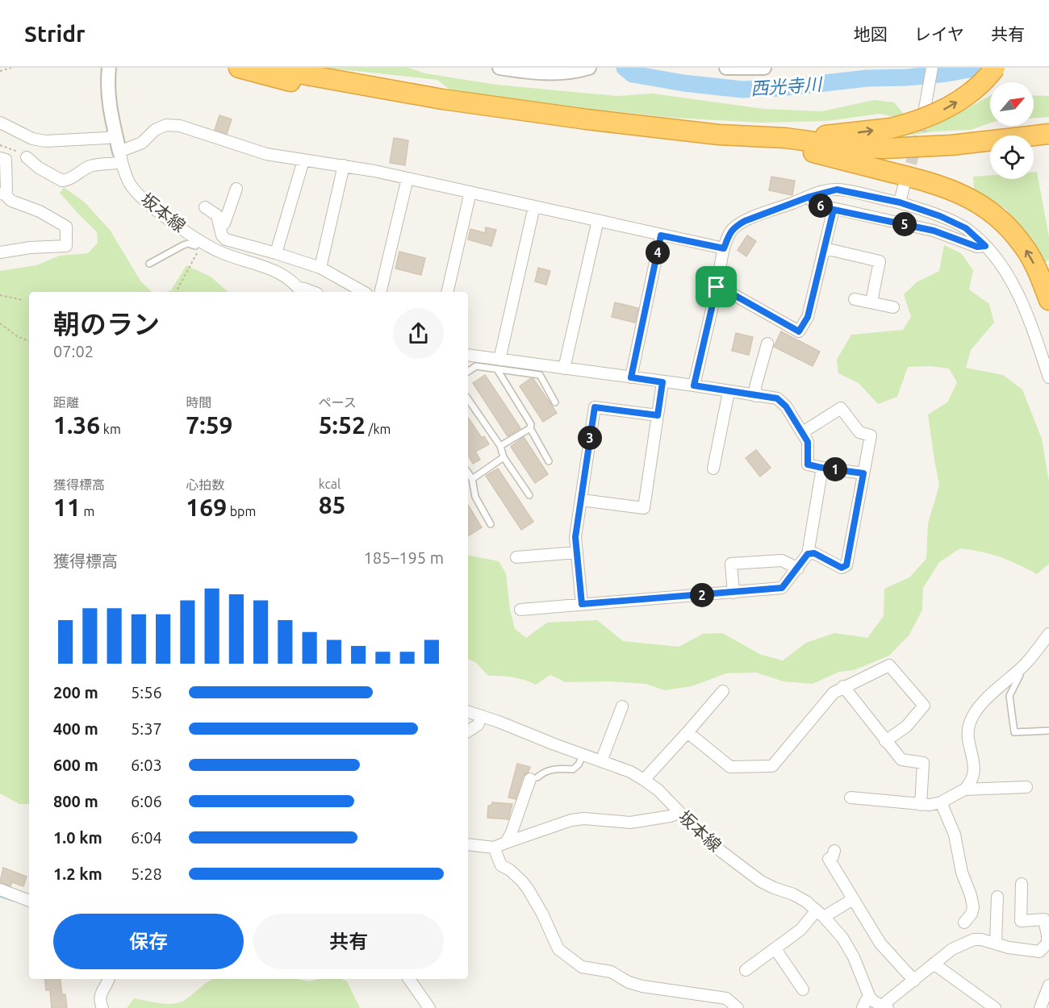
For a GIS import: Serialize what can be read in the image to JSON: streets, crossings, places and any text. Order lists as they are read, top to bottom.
{
  "streets": {
    "street": ["坂本線"]
  },
  "water": ["西光寺川"],
  "north": "top right",
  "page": {
    "header": "Stridr",
    "nav": ["地図", "レイヤ", "共有"],
    "pins": [
      "6",
      "5",
      "4",
      "3",
      "1",
      "2"
    ],
    "heading": ["朝のラン", "07:02"],
    "stats": [
      ["距離", "1.36 km"],
      ["時間", "7:59"],
      ["ペース", "5:52 /km"],
      ["獲得標高", "11 m"],
      ["心拍数", "169 bpm"],
      ["kcal", "85"]
    ],
    "chart": ["獲得標高", "185–195 m"],
    "list": [
      {
        "name": "200 m",
        "note": "5:56"
      },
      {
        "name": "400 m",
        "note": "5:37"
      },
      {
        "name": "600 m",
        "note": "6:03"
      },
      {
        "name": "800 m",
        "note": "6:06"
      },
      {
        "name": "1.0 km",
        "note": "6:04"
      },
      {
        "name": "1.2 km",
        "note": "5:28"
      }
    ],
    "buttons": ["保存", "共有"]
  }
}
